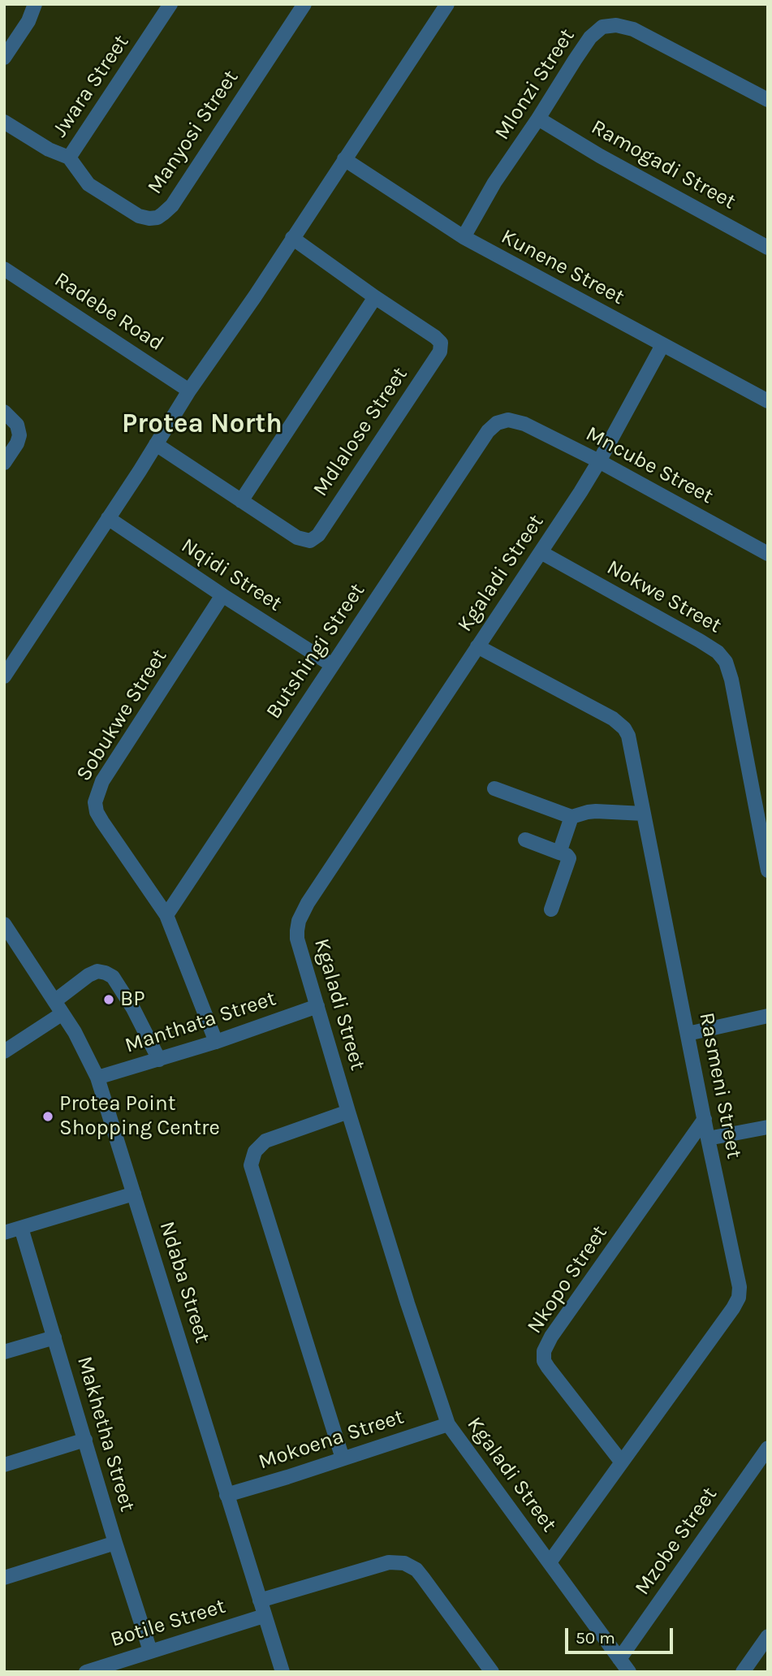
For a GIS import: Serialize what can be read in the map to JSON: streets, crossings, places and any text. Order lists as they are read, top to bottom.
{
  "streets": {
    "street": [
      "Mlonzi Street",
      "Jwara Street",
      "Manyosi Street",
      "Ramogadi Street",
      "Kunene Street",
      "Radebe Road",
      "Mdlalose Street",
      "Mncube Street",
      "Kgaladi Street",
      "Nqidi Street",
      "Nokwe Street",
      "Butshingi Street",
      "Sobukwe Street",
      "Manthata Street",
      "Rasmeni Street",
      "Nkopo Street",
      "Ndaba Street",
      "Makhetha Street",
      "Mokoena Street",
      "Mzobe Street",
      "Botile Street"
    ]
  },
  "crossings": [
    ["Mlonzi Street", "Ramogadi Street"],
    ["Mlonzi Street", "Kunene Street"],
    ["Jwara Street", "Manyosi Street"],
    ["Kunene Street", "Kgaladi Street"],
    ["Mncube Street", "Kgaladi Street"],
    ["Mncube Street", "Butshingi Street"],
    ["Kgaladi Street", "Nokwe Street"],
    ["Kgaladi Street", "Manthata Street"],
    ["Kgaladi Street", "Rasmeni Street"],
    ["Kgaladi Street", "Mokoena Street"],
    ["Kgaladi Street", "Mzobe Street"],
    ["Nqidi Street", "Butshingi Street"],
    ["Nqidi Street", "Sobukwe Street"],
    ["Butshingi Street", "Sobukwe Street"],
    ["Sobukwe Street", "Manthata Street"],
    ["Manthata Street", "Ndaba Street"],
    ["Rasmeni Street", "Nkopo Street"],
    ["Ndaba Street", "Mokoena Street"],
    ["Ndaba Street", "Botile Street"],
    ["Makhetha Street", "Botile Street"]
  ],
  "districts": ["Protea North"],
  "places": ["BP", "Protea Point Shopping Centre"],
  "scale_bar": "50 m"
}
